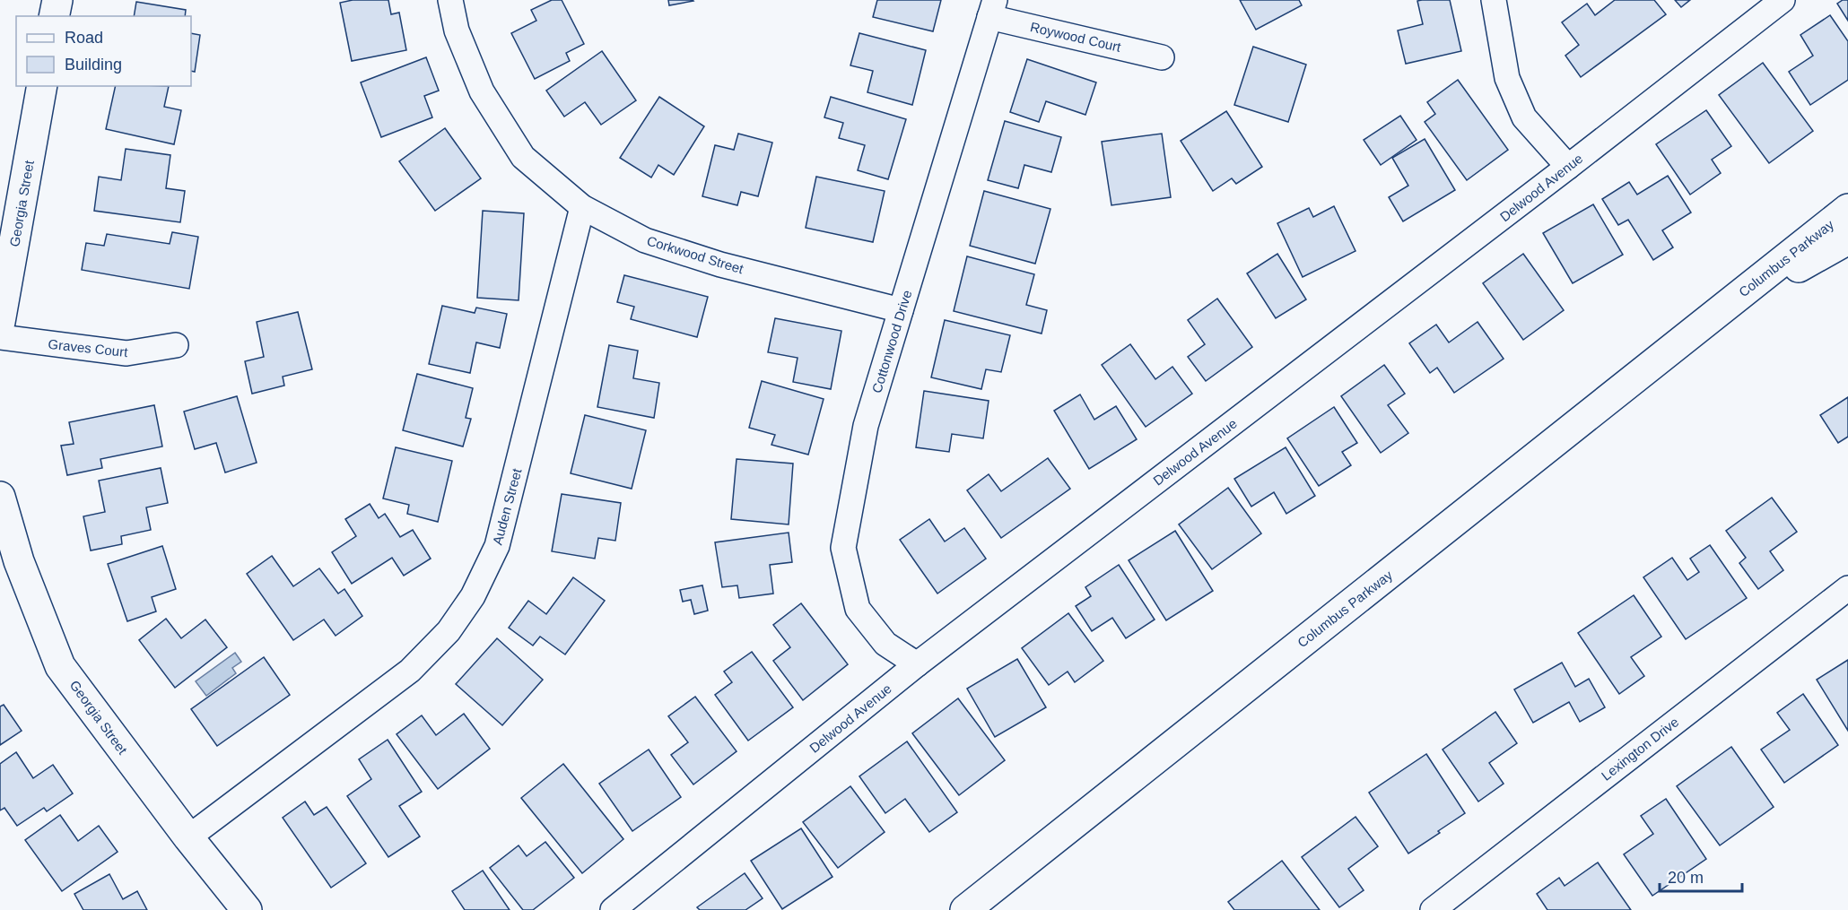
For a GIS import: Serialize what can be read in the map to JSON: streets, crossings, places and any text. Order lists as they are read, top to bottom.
{
  "streets": {
    "main road": ["Georgia Street", "Columbus Parkway"],
    "street": [
      "Roywood Court",
      "Delwood Avenue",
      "Corkwood Street",
      "Cottonwood Drive",
      "Graves Court",
      "Auden Street",
      "Lexington Drive"
    ]
  },
  "crossings": [
    ["Roywood Court", "Cottonwood Drive"],
    ["Delwood Avenue", "Cottonwood Drive"],
    ["Georgia Street", "Auden Street"],
    ["Corkwood Street", "Cottonwood Drive"],
    ["Corkwood Street", "Auden Street"]
  ],
  "legend": ["Road", "Building"],
  "scale_bar": "20 m"
}
